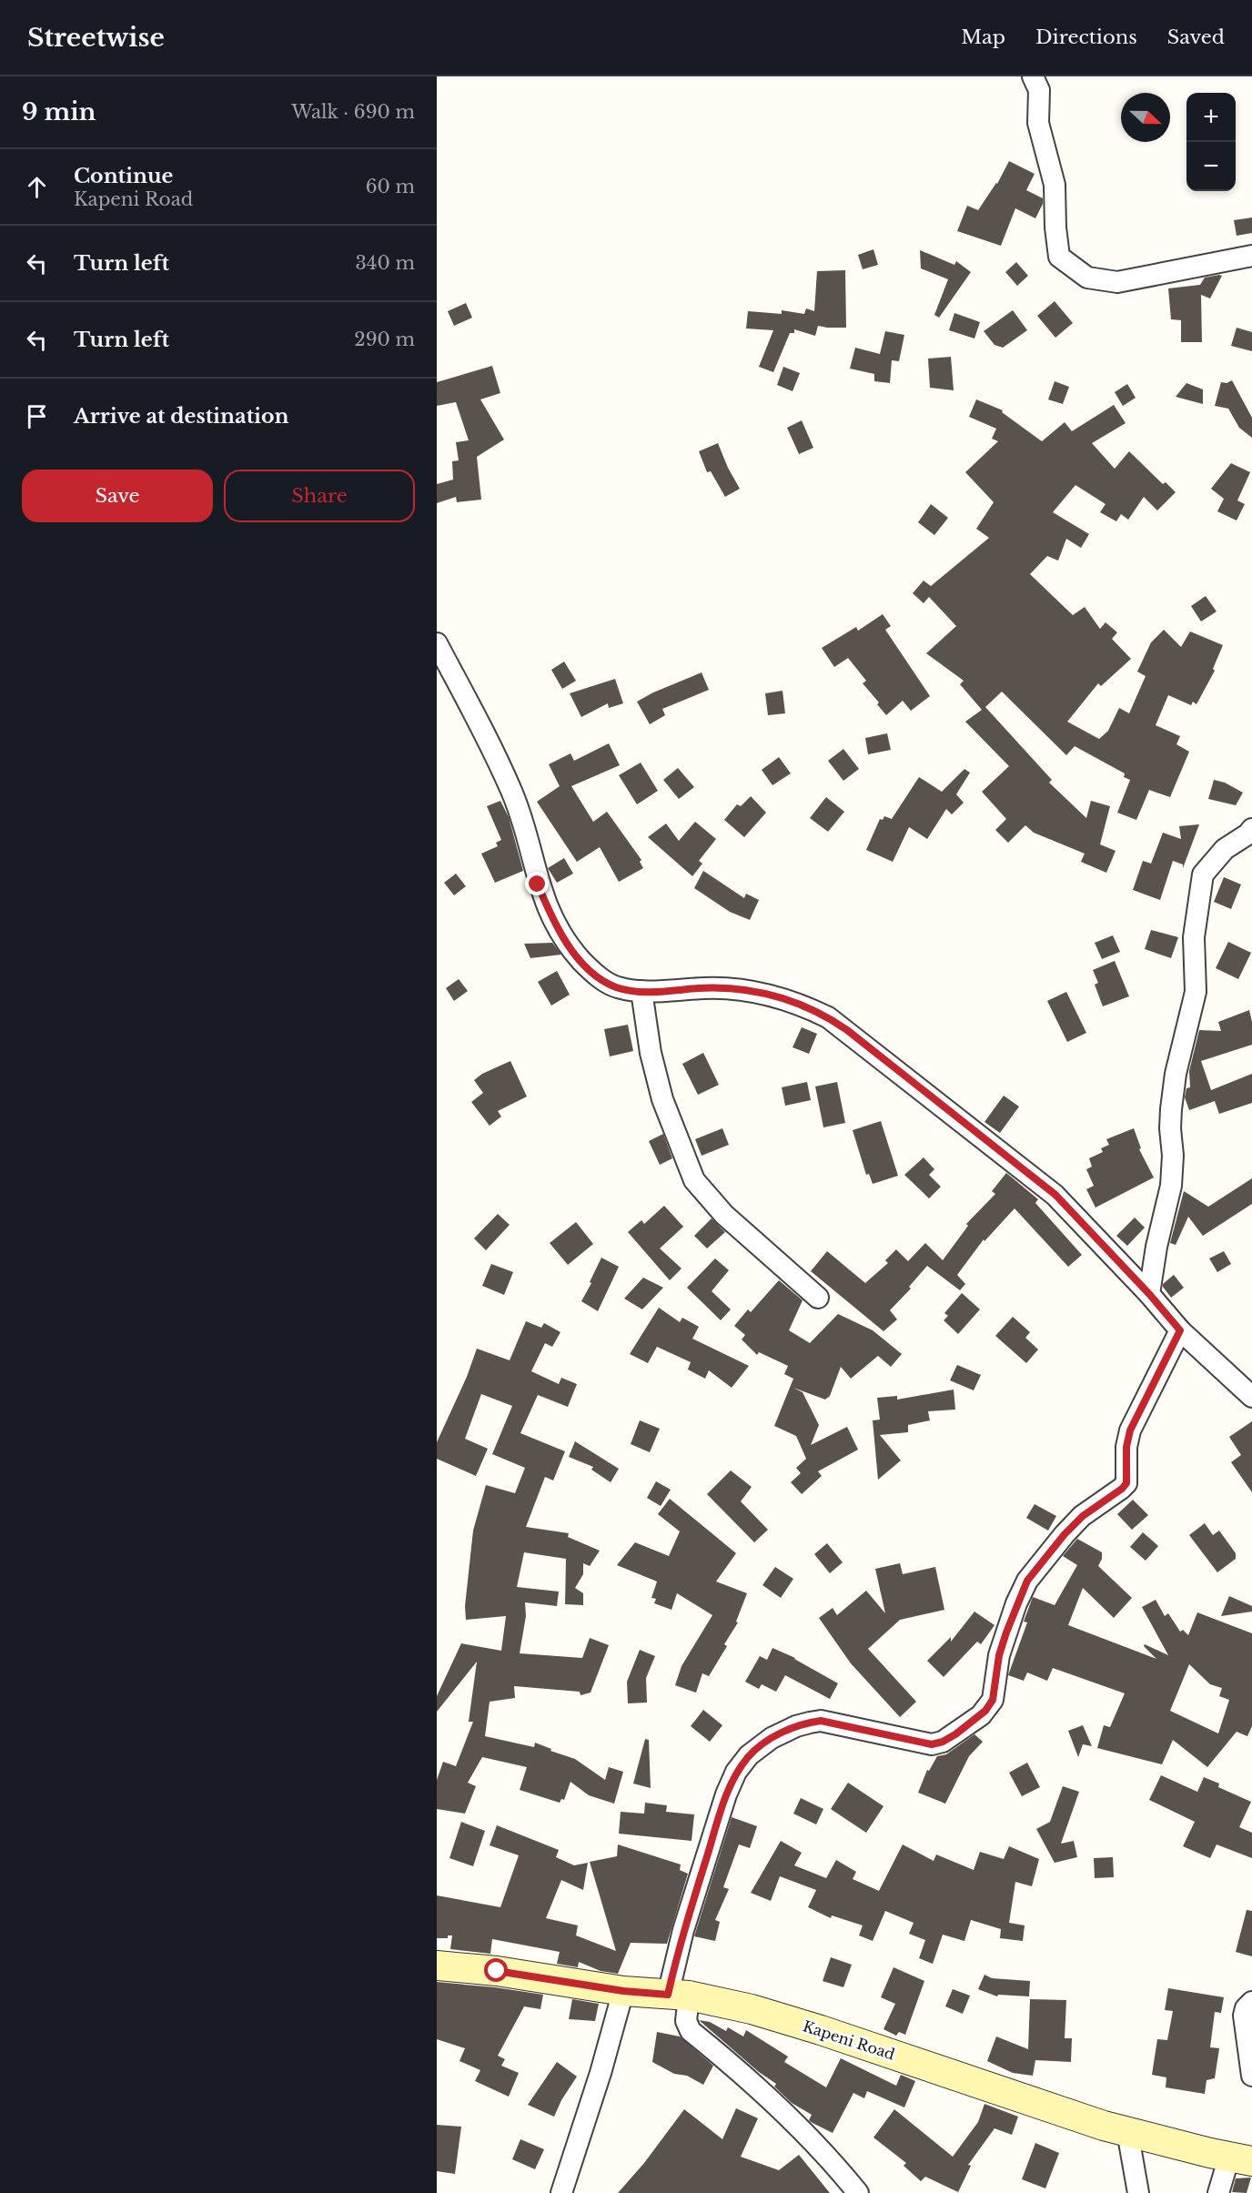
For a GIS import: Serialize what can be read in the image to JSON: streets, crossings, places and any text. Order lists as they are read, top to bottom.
{
  "streets": {
    "main road": ["Kapeni Road"]
  },
  "north": "right",
  "page": {
    "header": "Streetwise",
    "nav": ["Map", "Directions", "Saved"],
    "heading": ["9 min", "Walk · 690 m"],
    "map_buttons": ["+", "−"],
    "list": [
      ["Continue", "Kapeni Road", "60 m"],
      ["Turn left", "340 m"],
      ["Turn left", "290 m"],
      "Arrive at destination"
    ],
    "buttons": ["Save", "Share"]
  }
}
